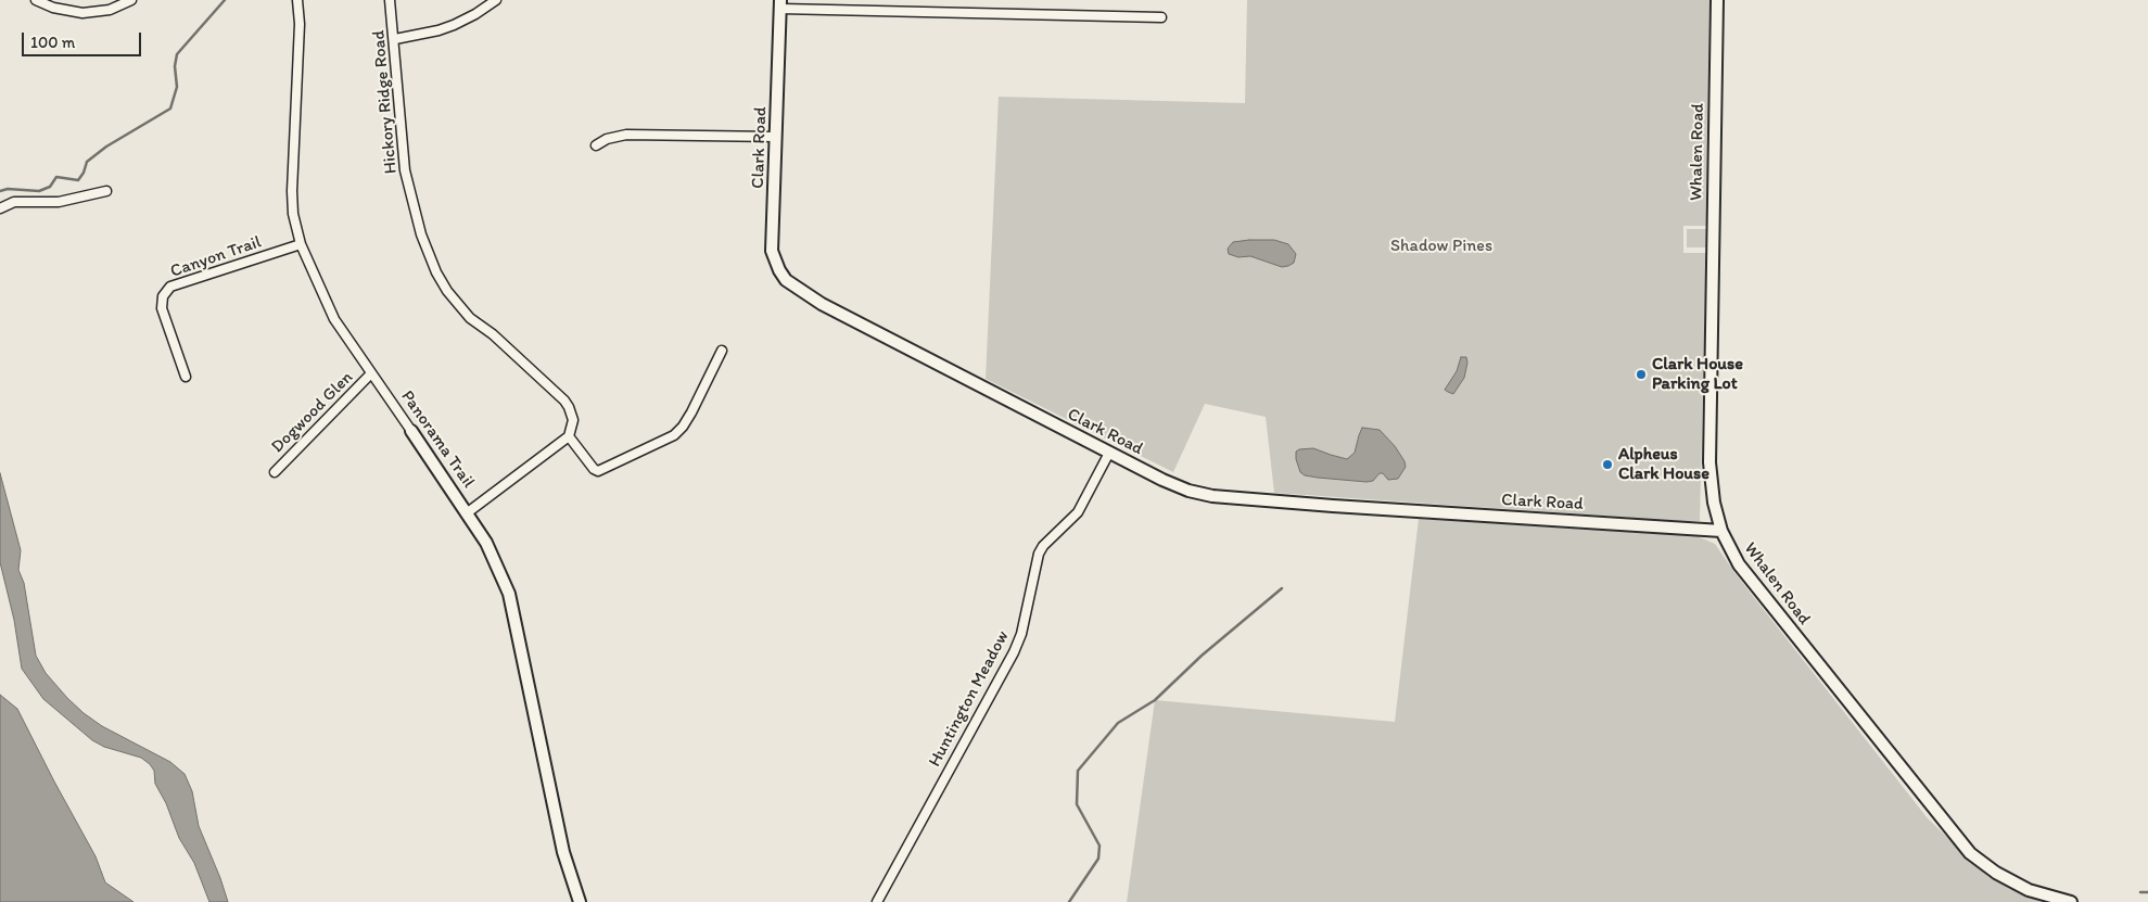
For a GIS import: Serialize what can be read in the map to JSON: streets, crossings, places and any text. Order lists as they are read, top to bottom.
{
  "streets": {
    "street": [
      "Hickory Ridge Road",
      "Clark Road",
      "Whalen Road",
      "Canyon Trail",
      "Dogwood Glen",
      "Panorama Trail",
      "Huntington Meadow"
    ]
  },
  "crossings": [
    ["Clark Road", "Whalen Road"],
    ["Clark Road", "Huntington Meadow"],
    ["Canyon Trail", "Panorama Trail"],
    ["Dogwood Glen", "Panorama Trail"]
  ],
  "parks": ["Shadow Pines"],
  "places": ["Clark House Parking Lot", "Alpheus Clark House"],
  "scale_bar": "100 m"
}
